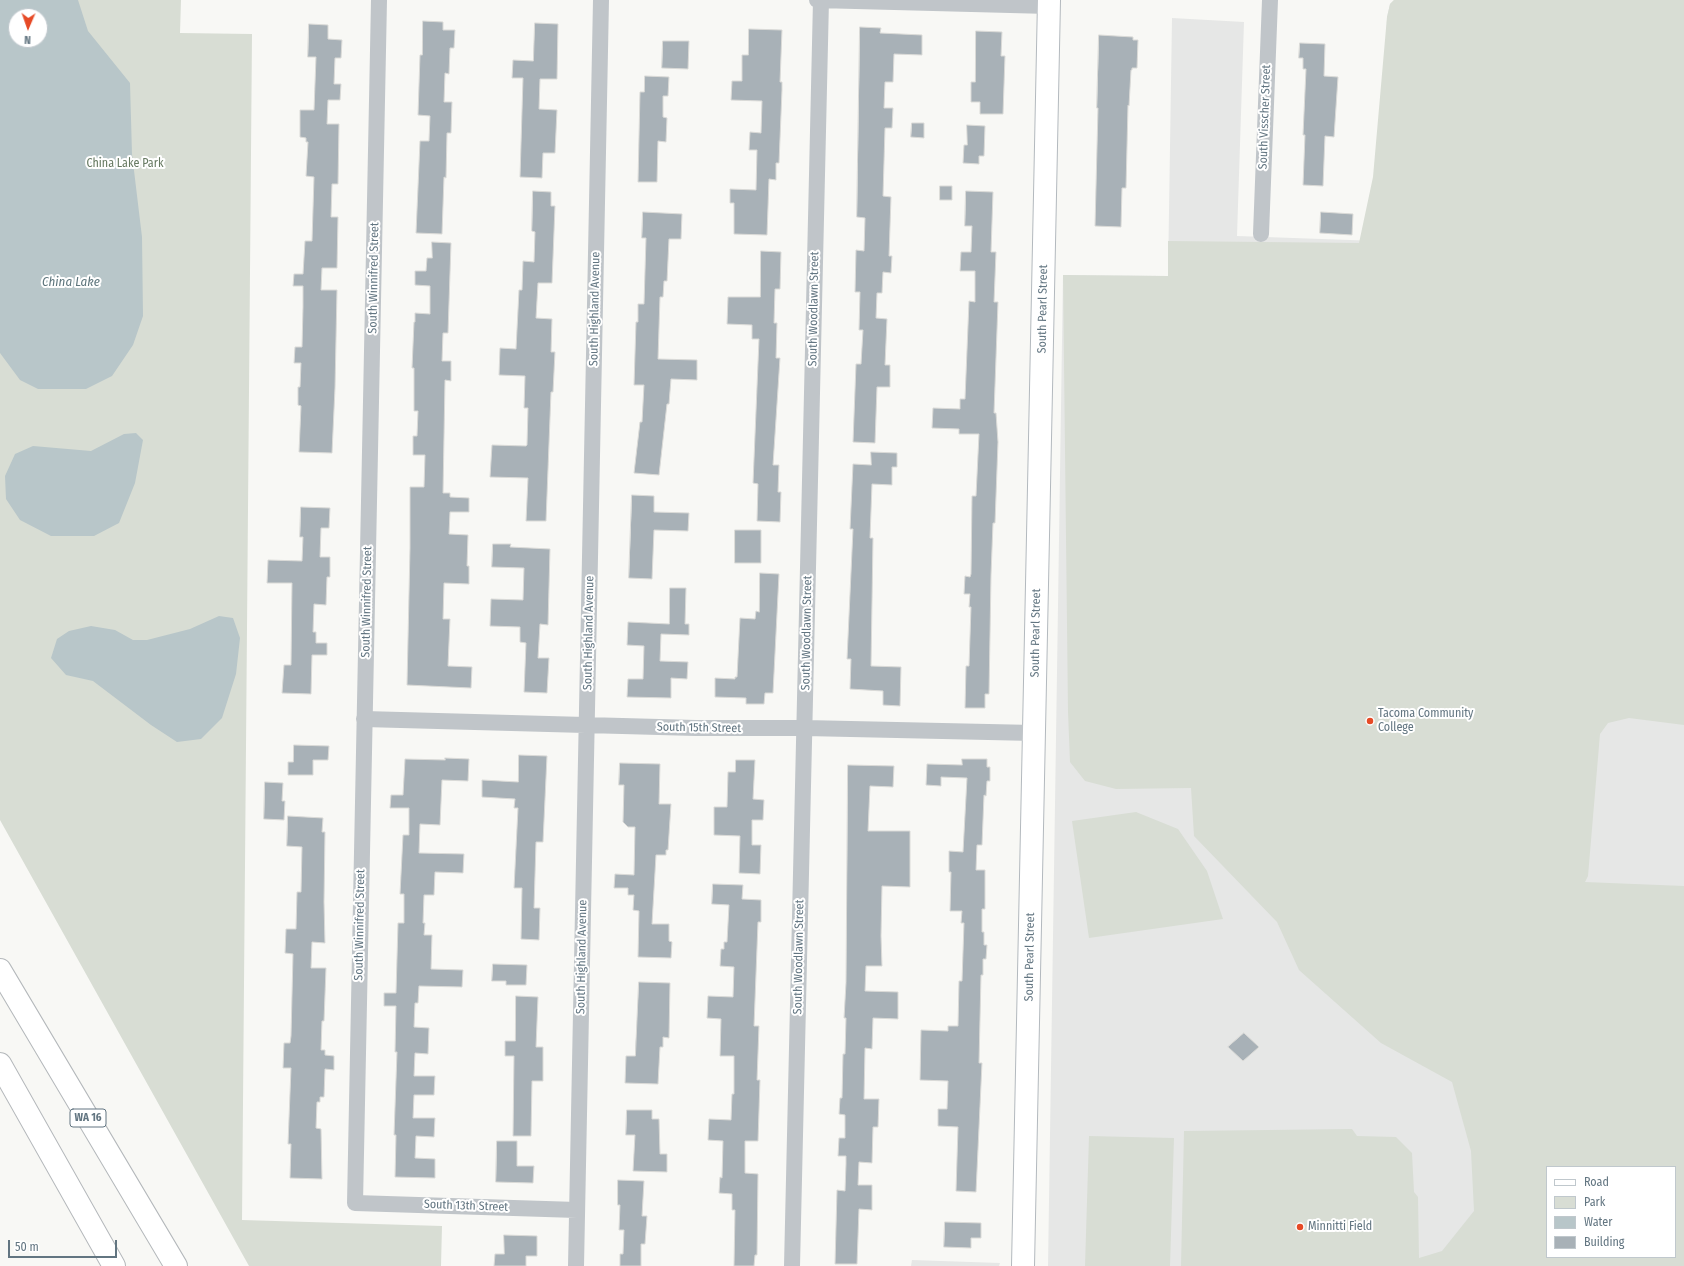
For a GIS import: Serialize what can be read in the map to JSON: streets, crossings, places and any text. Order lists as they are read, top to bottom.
{
  "streets": {
    "main road": ["South Pearl Street", "WA 16"],
    "street": [
      "South Visscher Street",
      "South Winnifred Street",
      "South Highland Avenue",
      "South Woodlawn Street",
      "South 15th Street",
      "South 13th Street"
    ]
  },
  "crossings": [
    ["South Winnifred Street", "South 15th Street"],
    ["South Winnifred Street", "South 13th Street"],
    ["South Highland Avenue", "South 15th Street"],
    ["South Highland Avenue", "South 13th Street"],
    ["South Woodlawn Street", "South 15th Street"],
    ["South Pearl Street", "South 15th Street"]
  ],
  "water": ["China Lake"],
  "parks": ["China Lake Park"],
  "places": ["Tacoma Community College", "Minnitti Field"],
  "legend": [
    "Road",
    "Park",
    "Water",
    "Building"
  ],
  "scale_bar": "50 m",
  "north": "bottom"
}
